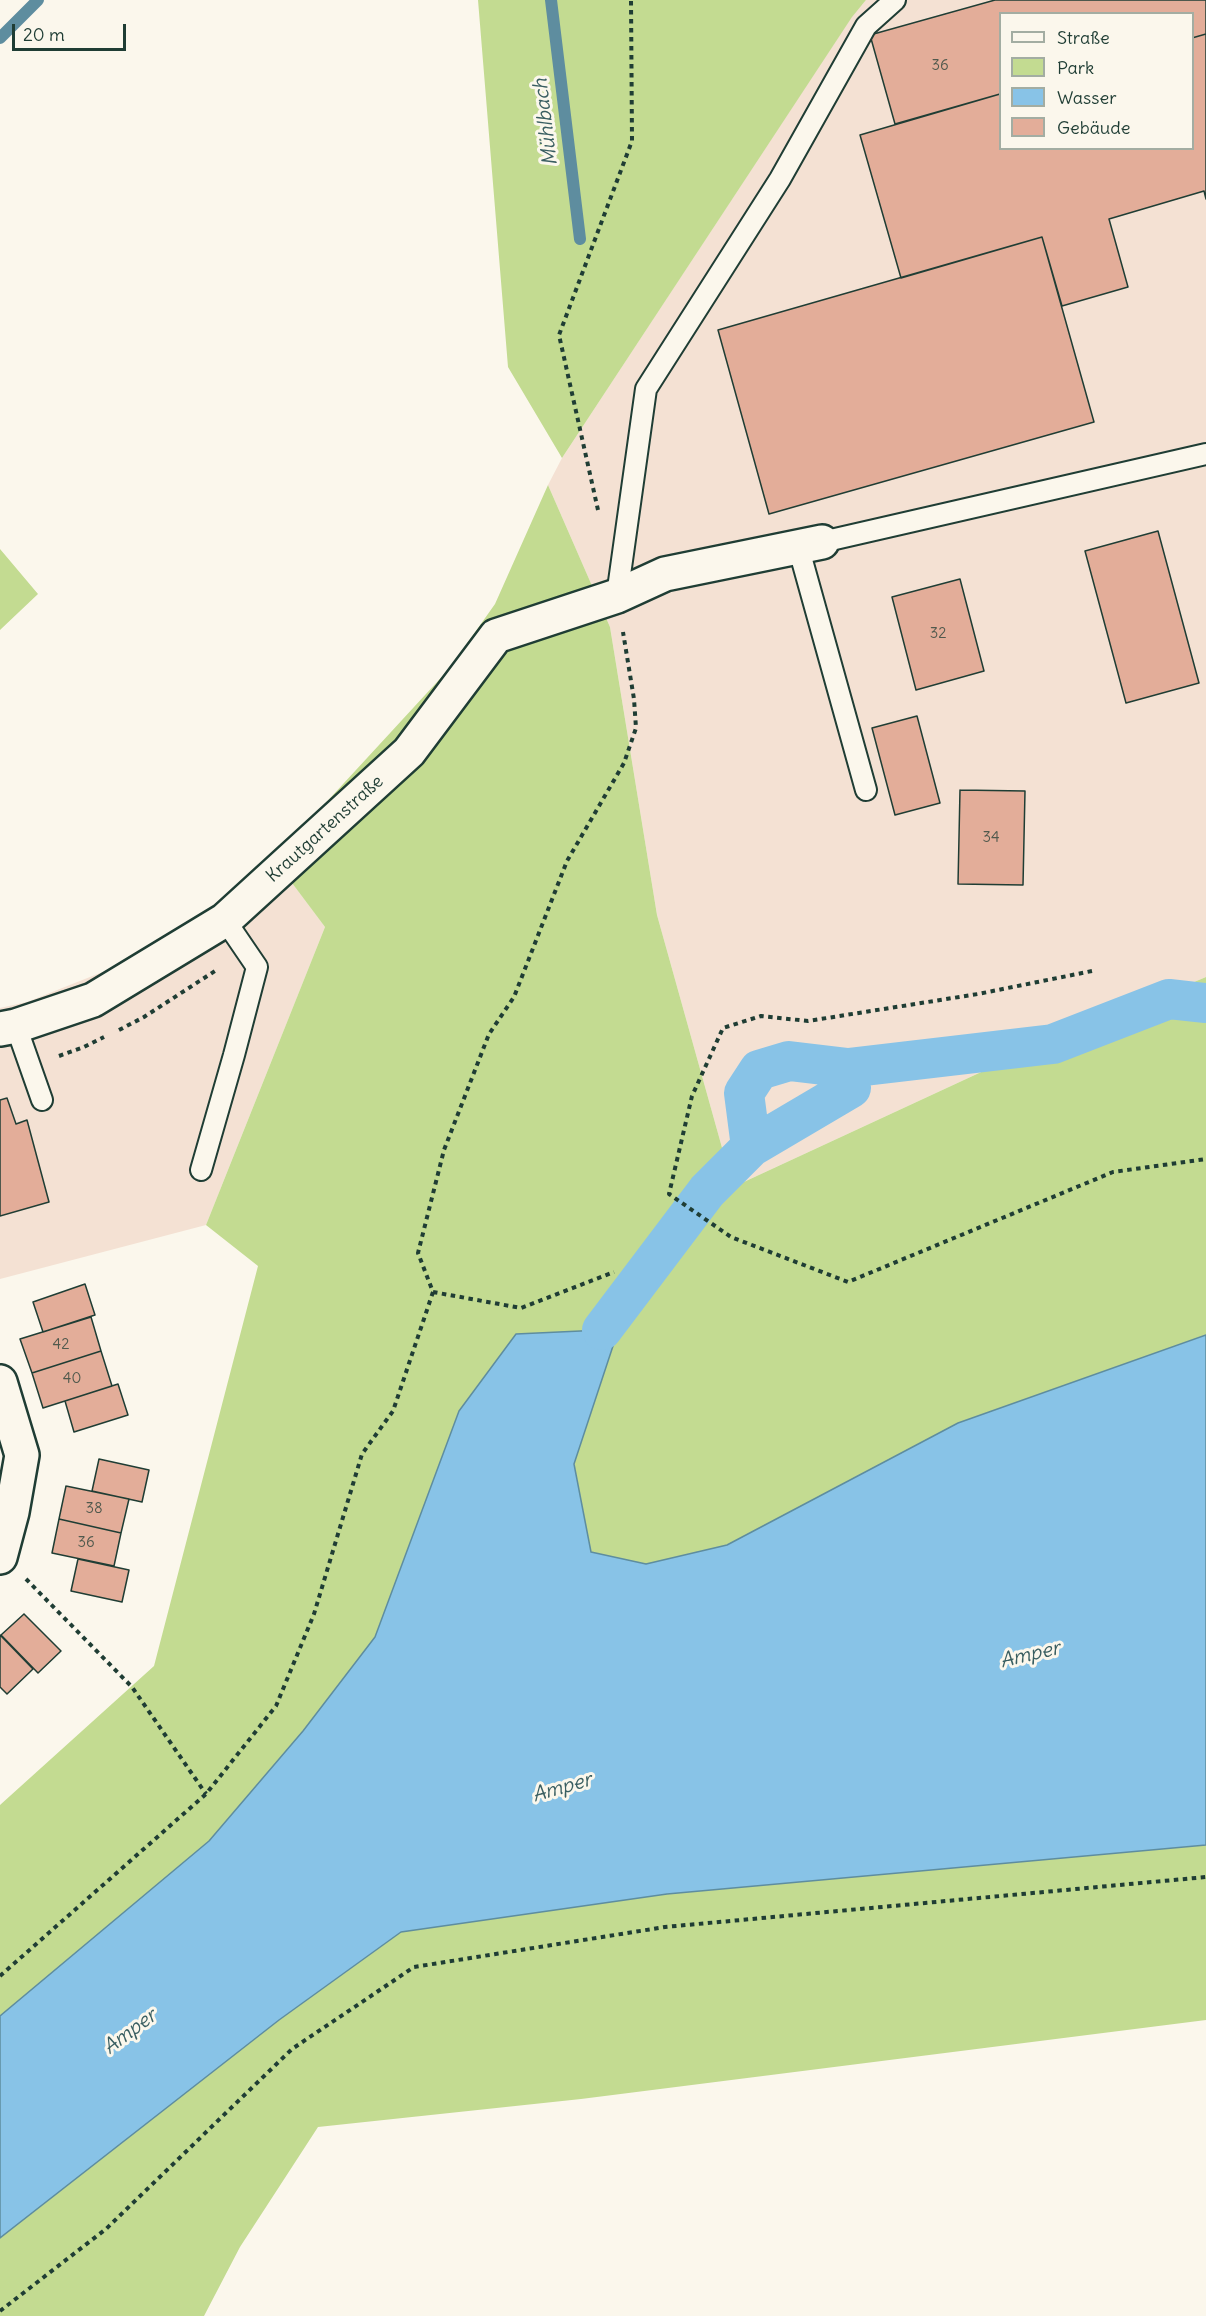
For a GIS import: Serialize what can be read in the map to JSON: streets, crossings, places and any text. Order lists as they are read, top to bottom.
{
  "streets": {
    "street": ["Krautgartenstraße"]
  },
  "water": ["Mühlbach", "Amper"],
  "house_numbers": [
    "36",
    "32",
    "34",
    "42",
    "40",
    "38",
    "36"
  ],
  "legend": [
    "Straße",
    "Park",
    "Wasser",
    "Gebäude"
  ],
  "scale_bar": "20 m"
}
